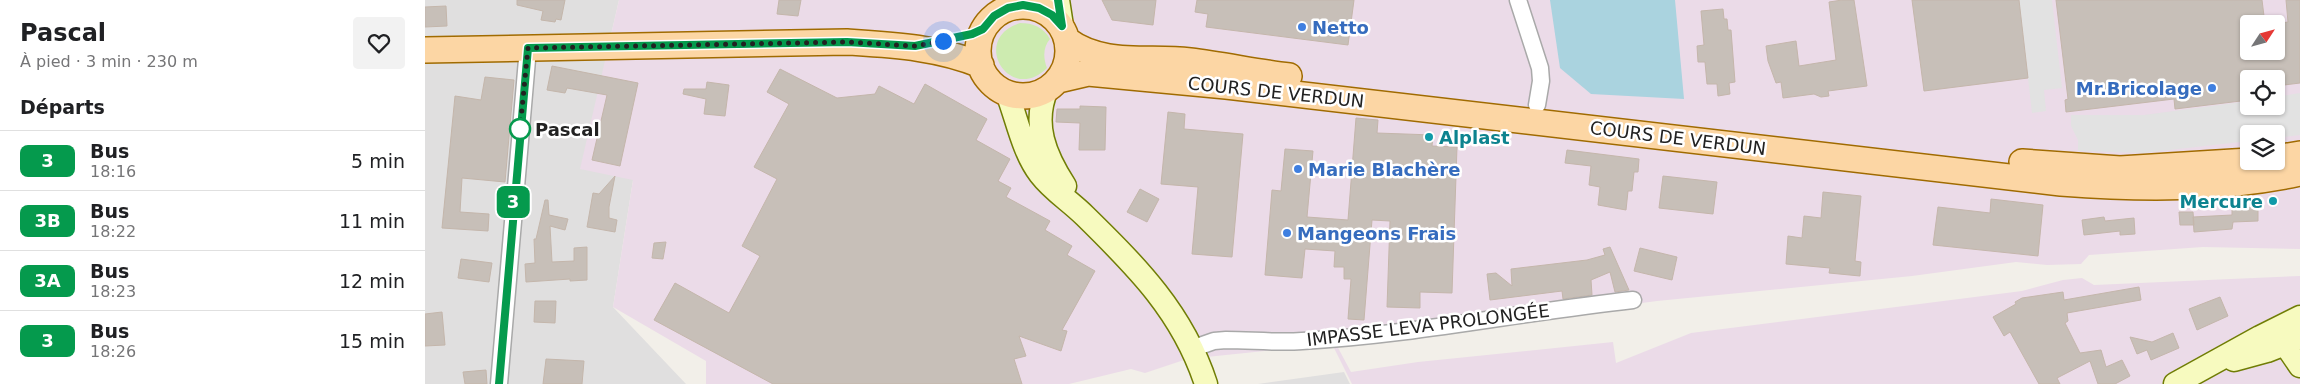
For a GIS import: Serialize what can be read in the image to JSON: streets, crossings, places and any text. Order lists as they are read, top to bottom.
{
  "streets": {
    "main road": ["COURS DE VERDUN"],
    "street": ["IMPASSE LEVA PROLONGÉE"]
  },
  "places": [
    "Netto",
    "Mr.Bricolage",
    "Pascal",
    "Alplast",
    "Marie Blachère",
    "Mercure",
    "Mangeons Frais"
  ],
  "lines": ["bus line 3"],
  "north": "top right",
  "page": {
    "heading": [
      ["Pascal", "À pied · 3 min · 230 m"],
      "Départs"
    ],
    "on_map": "3",
    "list": [
      {
        "mark": "3",
        "name": "Bus",
        "note": "18:16",
        "value": "5 min"
      },
      {
        "mark": "3B",
        "name": "Bus",
        "note": "18:22",
        "value": "11 min"
      },
      {
        "mark": "3A",
        "name": "Bus",
        "note": "18:23",
        "value": "12 min"
      },
      {
        "mark": "3",
        "name": "Bus",
        "note": "18:26",
        "value": "15 min"
      }
    ]
  }
}
